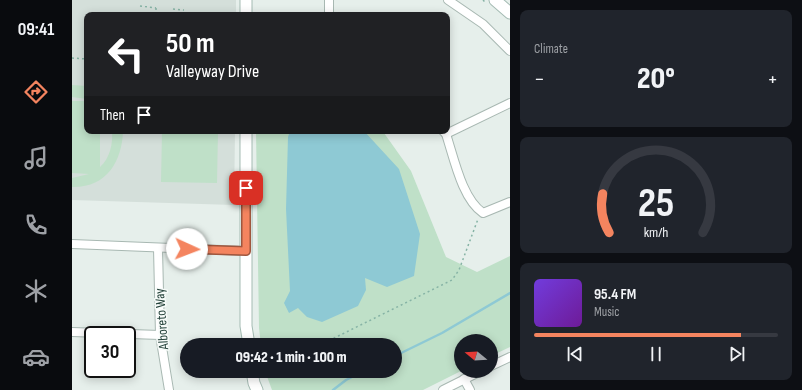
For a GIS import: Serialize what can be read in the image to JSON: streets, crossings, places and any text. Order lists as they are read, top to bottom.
{
  "streets": {
    "street": ["Alboreto Way"]
  },
  "north": "left",
  "page": {
    "tabs": "09:41",
    "tile": "Climate",
    "turn": ["50 m", "Valleyway Drive"],
    "heat": ["−", "20°", "+"],
    "then": "Then",
    "song": ["95.4 FM", "Music"],
    "limit": "30",
    "trip": "09:42 · 1 min · 100 m",
    "gauge": ["25", "km/h"]
  }
}
